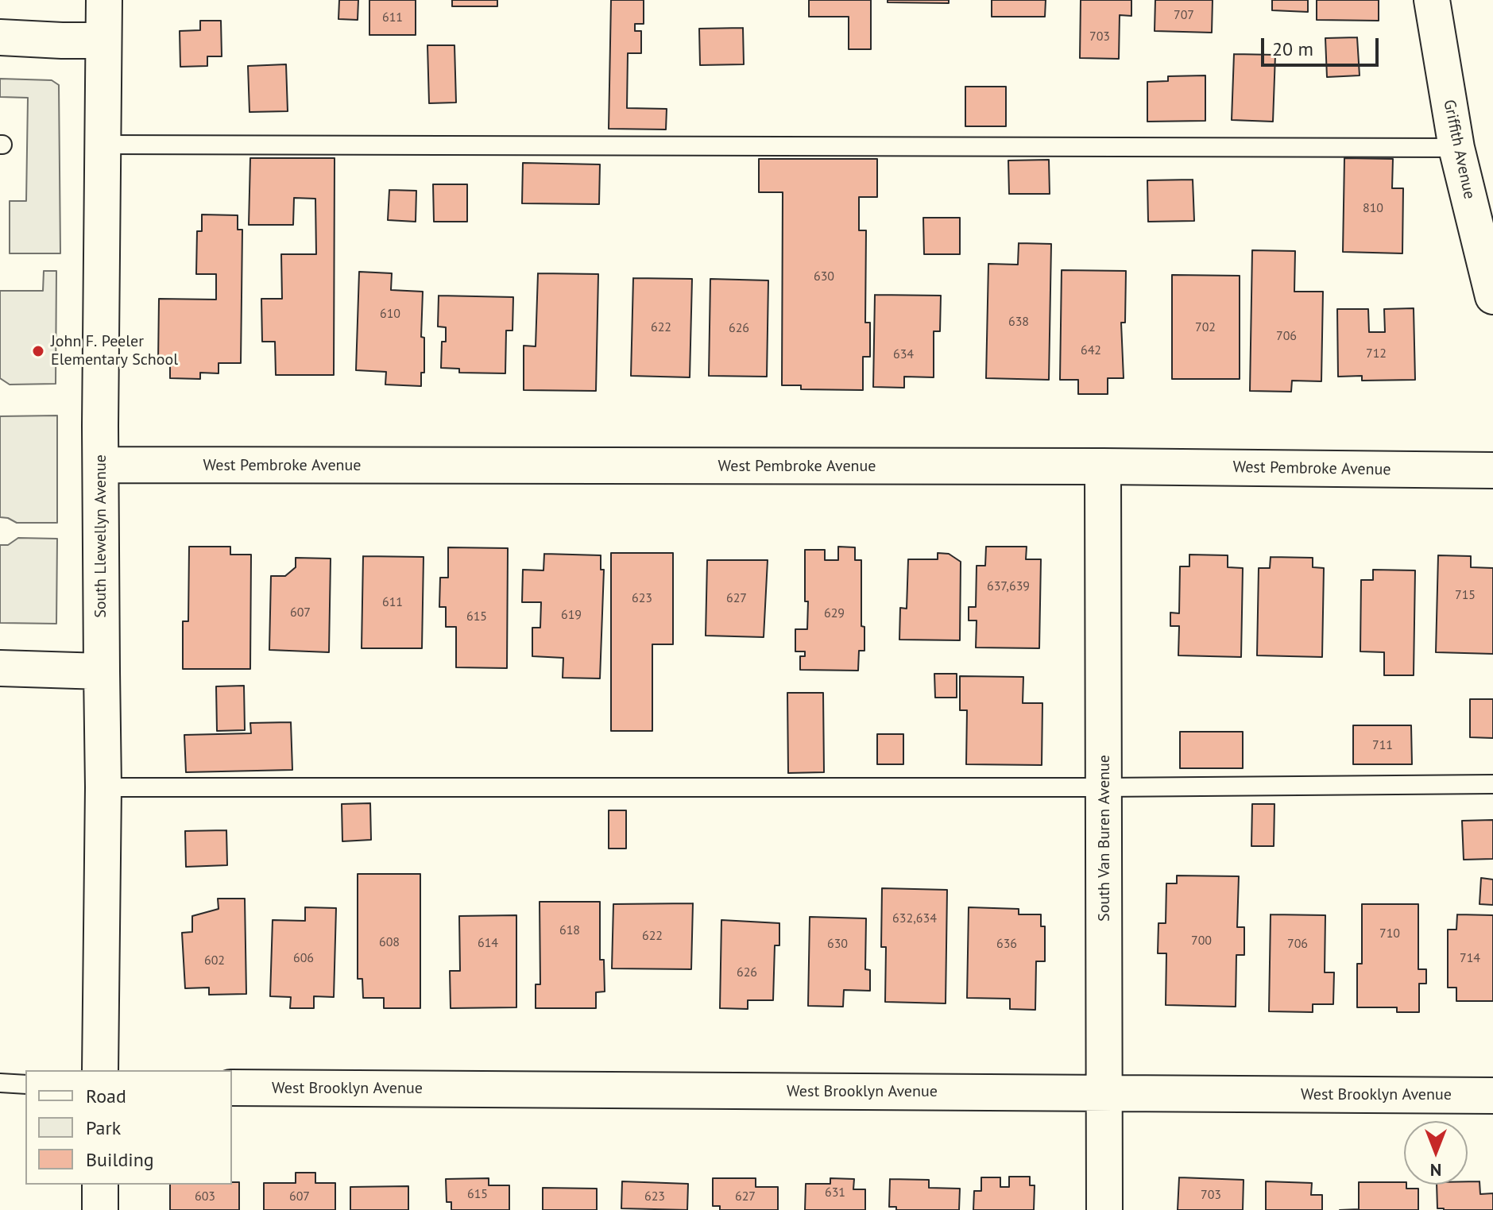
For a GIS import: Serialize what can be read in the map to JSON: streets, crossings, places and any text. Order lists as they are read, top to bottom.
{
  "streets": {
    "street": [
      "Griffith Avenue",
      "West Pembroke Avenue",
      "South Llewellyn Avenue",
      "South Van Buren Avenue",
      "West Brooklyn Avenue"
    ]
  },
  "crossings": [
    ["West Pembroke Avenue", "South Llewellyn Avenue"],
    ["West Pembroke Avenue", "South Van Buren Avenue"],
    ["South Van Buren Avenue", "West Brooklyn Avenue"]
  ],
  "places": ["John F. Peeler Elementary School"],
  "house_numbers": [
    "707",
    "611",
    "703",
    "810",
    "630",
    "610",
    "638",
    "622",
    "702",
    "626",
    "706",
    "642",
    "712",
    "634",
    "637,639",
    "715",
    "623",
    "627",
    "611",
    "607",
    "629",
    "619",
    "615",
    "711",
    "632,634",
    "618",
    "710",
    "622",
    "700",
    "608",
    "614",
    "630",
    "636",
    "706",
    "606",
    "714",
    "602",
    "626",
    "631",
    "615",
    "703",
    "603",
    "607",
    "623",
    "627"
  ],
  "legend": ["Road", "Park", "Building"],
  "scale_bar": "20 m",
  "north": "bottom"
}
